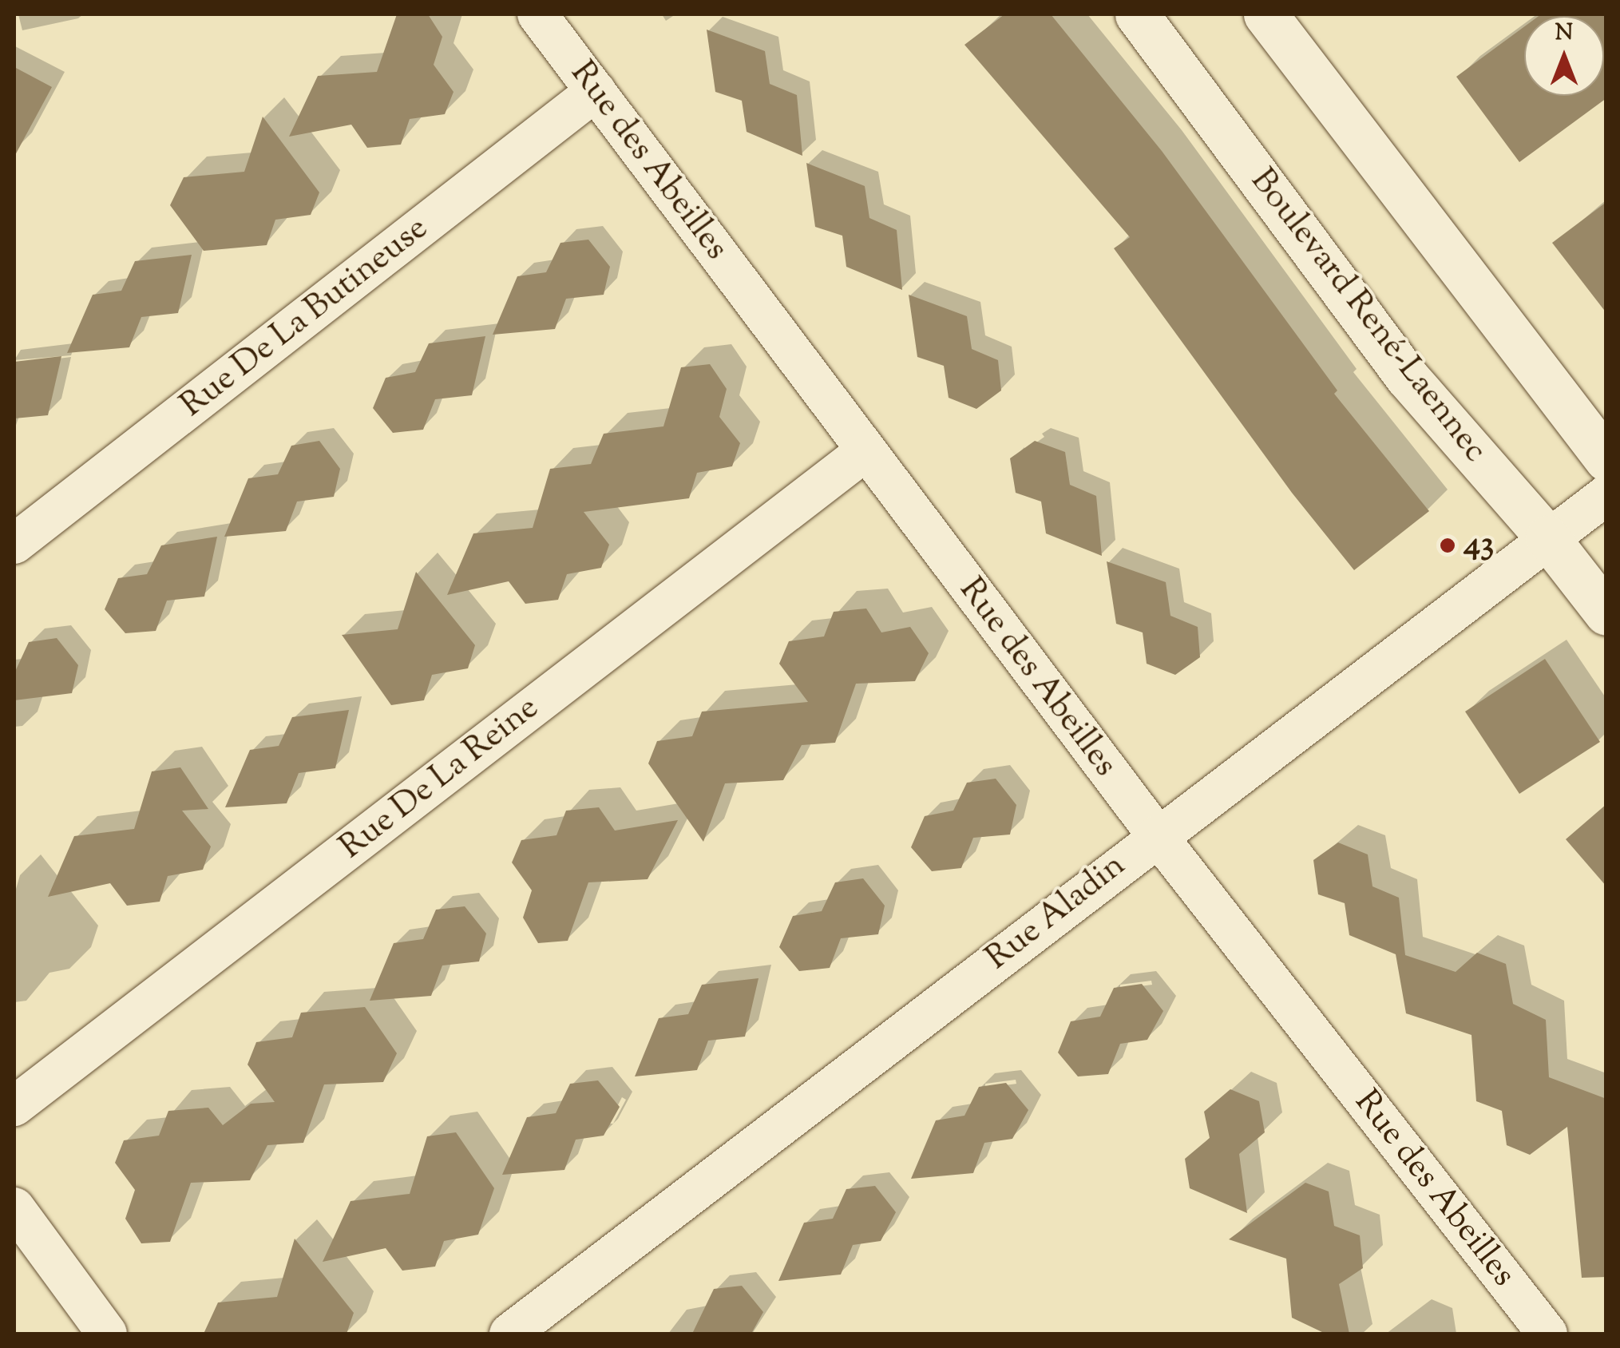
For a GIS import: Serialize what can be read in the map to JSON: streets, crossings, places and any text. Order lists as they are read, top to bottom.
{
  "streets": {
    "street": [
      "Rue des Abeilles",
      "Boulevard René-Laennec",
      "Rue De La Butineuse",
      "Rue De La Reine",
      "Rue Aladin"
    ]
  },
  "crossings": [
    ["Rue des Abeilles", "Rue De La Butineuse"],
    ["Rue des Abeilles", "Rue De La Reine"],
    ["Rue des Abeilles", "Rue Aladin"],
    ["Boulevard René-Laennec", "Rue Aladin"]
  ],
  "places": ["43"],
  "north": "top"
}
